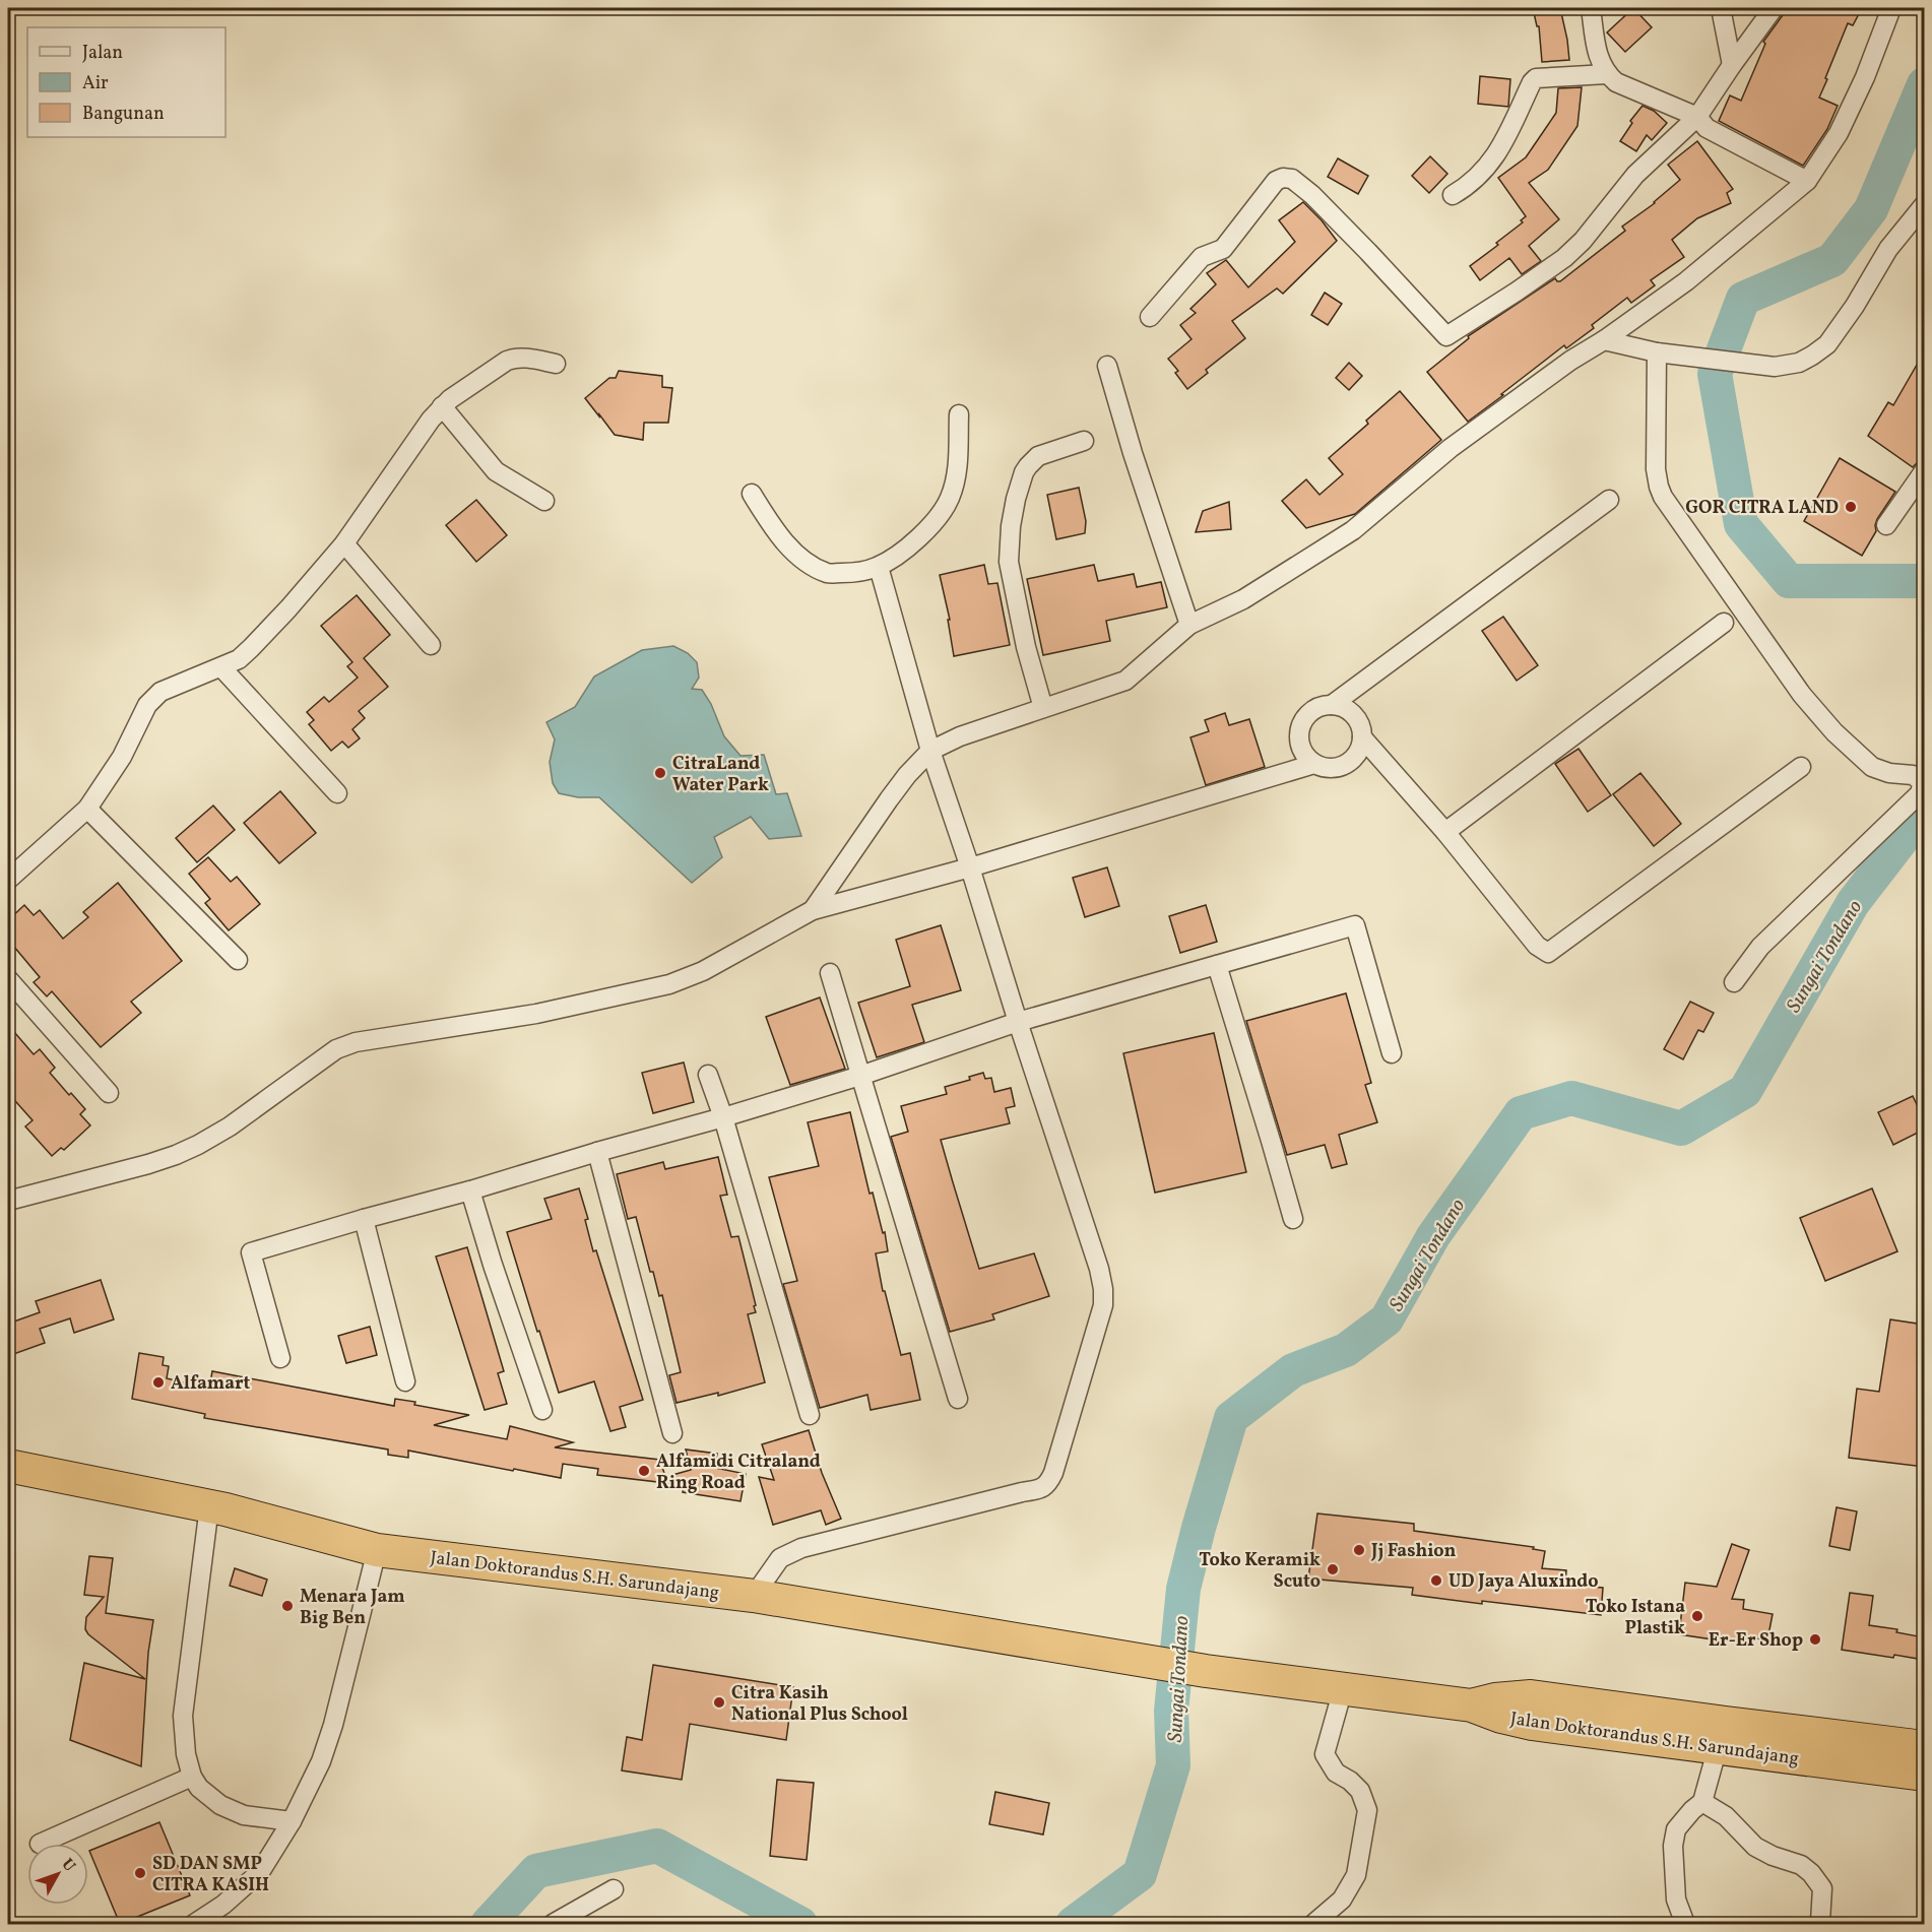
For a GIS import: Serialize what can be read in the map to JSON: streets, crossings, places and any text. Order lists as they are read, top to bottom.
{
  "streets": {
    "highway": ["Jalan Doktorandus S.H. Sarundajang"]
  },
  "water": ["Sungai Tondano"],
  "places": [
    "GOR CITRA LAND",
    "CitraLand Water Park",
    "Alfamart",
    "Alfamidi Citraland Ring Road",
    "Jj Fashion",
    "Toko Keramik Scuto",
    "UD Jaya Aluxindo",
    "Menara Jam Big Ben",
    "Toko Istana Plastik",
    "Er-Er Shop",
    "Citra Kasih National Plus School",
    "SD DAN SMP CITRA KASIH"
  ],
  "legend": ["Jalan", "Air", "Bangunan"],
  "north": "top right"
}
